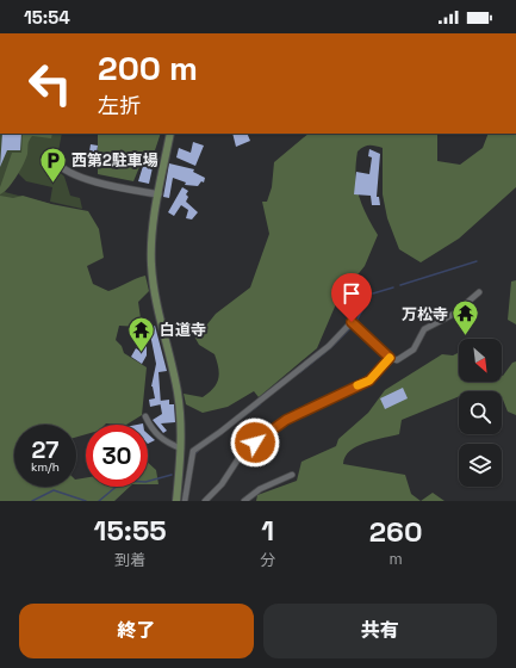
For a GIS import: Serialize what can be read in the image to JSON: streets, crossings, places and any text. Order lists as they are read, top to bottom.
{
  "places": {
    "parking": ["西第2駐車場"],
    "temple": ["万松寺", "白道寺"]
  },
  "north": "bottom right",
  "page": {
    "status": "15:54",
    "turn": ["200 m", "左折"],
    "speed": "27 km/h",
    "limit": "30",
    "eta": [
      "15:55",
      "到着",
      "1",
      "分",
      "260",
      "m"
    ],
    "buttons": ["終了", "共有"]
  }
}
